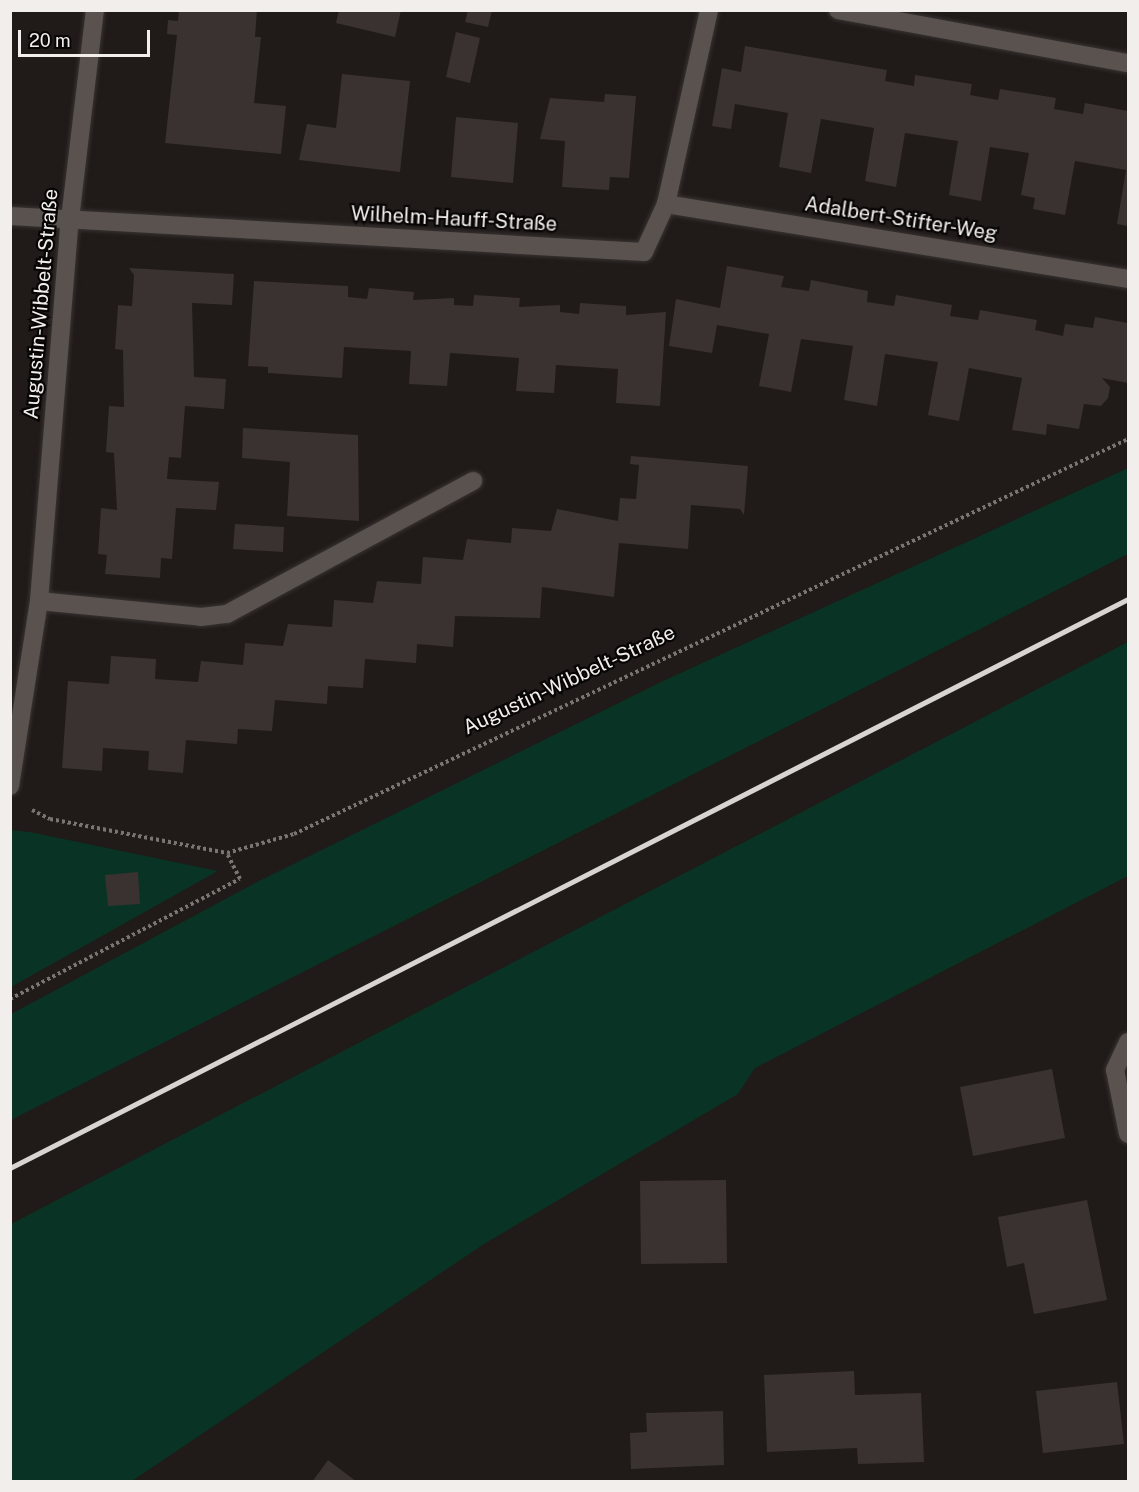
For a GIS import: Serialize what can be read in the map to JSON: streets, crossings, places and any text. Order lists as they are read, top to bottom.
{
  "streets": {
    "street": ["Wilhelm-Hauff-Straße", "Adalbert-Stifter-Weg", "Augustin-Wibbelt-Straße"]
  },
  "crossings": [
    ["Wilhelm-Hauff-Straße", "Adalbert-Stifter-Weg"],
    ["Wilhelm-Hauff-Straße", "Augustin-Wibbelt-Straße"]
  ],
  "scale_bar": "20 m"
}
